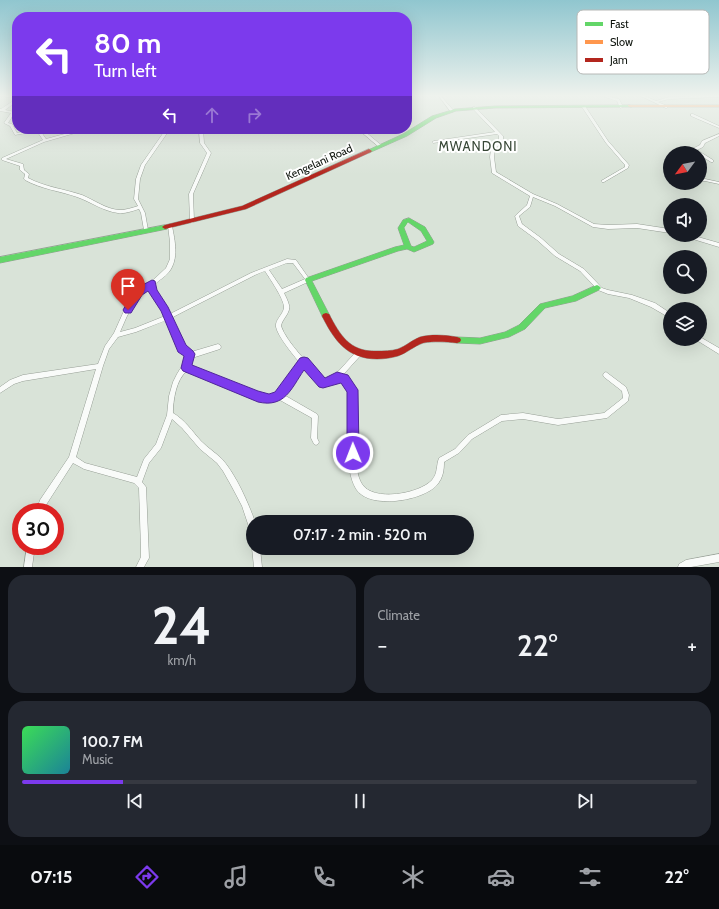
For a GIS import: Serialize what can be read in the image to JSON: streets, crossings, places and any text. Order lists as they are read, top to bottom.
{
  "streets": {
    "main road": ["Kengelani Road"]
  },
  "districts": ["MWANDONI"],
  "legend": ["Fast", "Slow", "Jam"],
  "north": "bottom left",
  "page": {
    "turn": ["80 m", "Turn left"],
    "limit": "30",
    "trip": "07:17 · 2 min · 520 m",
    "tile": [
      ["24", "km/h"],
      "Climate"
    ],
    "heat": ["−", "22°", "+"],
    "song": ["100.7 FM", "Music"],
    "tabs": ["07:15", "22°"]
  }
}
